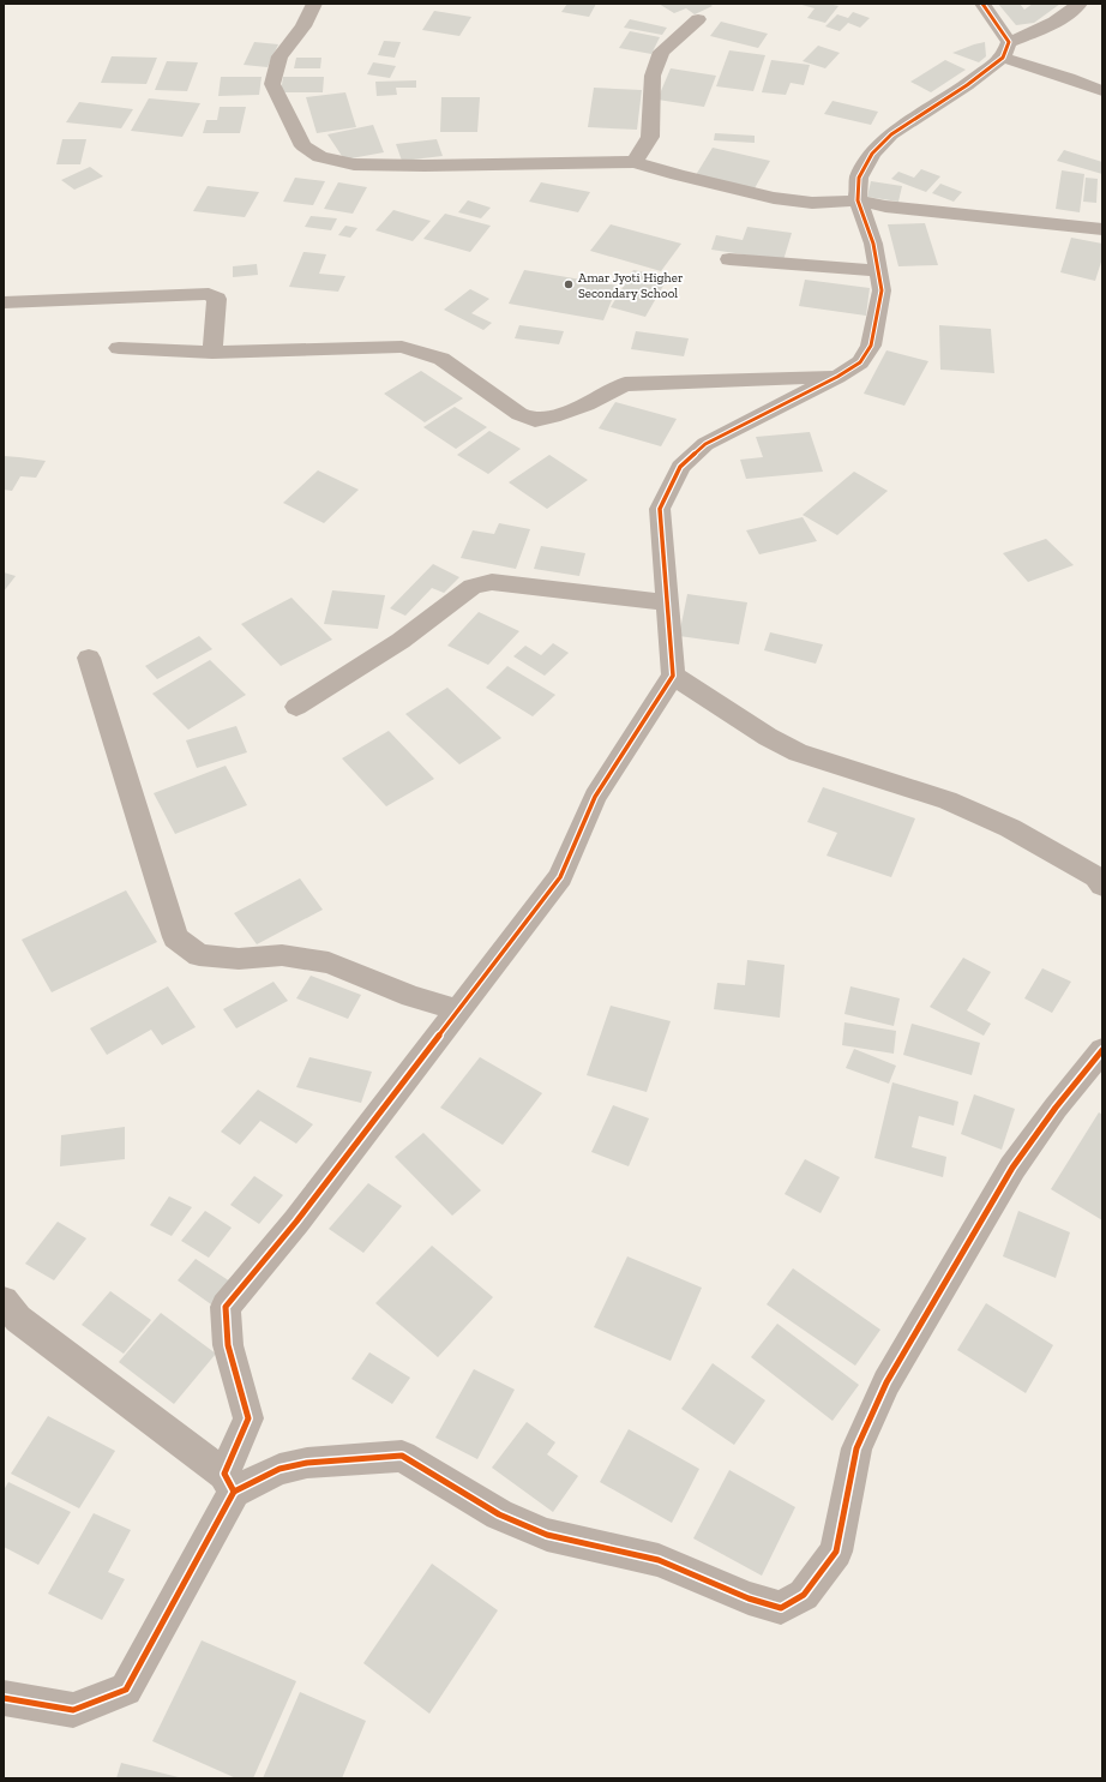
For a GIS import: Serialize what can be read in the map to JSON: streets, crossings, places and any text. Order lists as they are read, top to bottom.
{
  "places": ["Amar Jyoti Higher Secondary School"]
}
